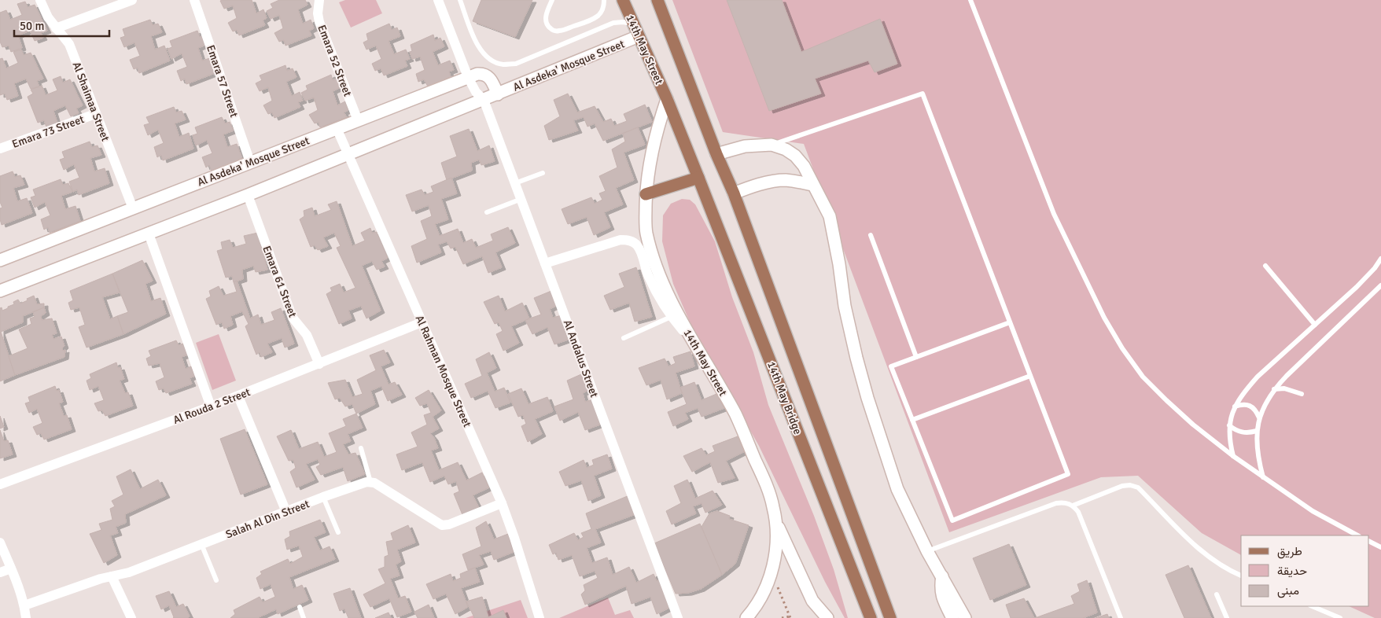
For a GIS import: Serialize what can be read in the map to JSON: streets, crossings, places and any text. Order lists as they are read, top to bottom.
{
  "streets": {
    "main road": ["14th May Street", "Al Asdeka' Mosque Street", "14th May Bridge"],
    "street": [
      "Emara 52 Street",
      "Emara 57 Street",
      "Al Shaimaa Street",
      "Emara 73 Street",
      "Emara 61 Street",
      "Al Andalus Street",
      "Al Rahman Mosque Street",
      "Al Rouda 2 Street",
      "Salah Al Din Street"
    ]
  },
  "crossings": [
    ["14th May Street", "Al Asdeka' Mosque Street"],
    ["14th May Street", "14th May Bridge"],
    ["Emara 52 Street", "Al Asdeka' Mosque Street"],
    ["Al Asdeka' Mosque Street", "Emara 57 Street"],
    ["Al Asdeka' Mosque Street", "Al Shaimaa Street"],
    ["Al Asdeka' Mosque Street", "Emara 61 Street"],
    ["Al Asdeka' Mosque Street", "Al Andalus Street"],
    ["Al Asdeka' Mosque Street", "Al Rahman Mosque Street"],
    ["Al Shaimaa Street", "Emara 73 Street"],
    ["Emara 61 Street", "Al Rouda 2 Street"],
    ["Al Rahman Mosque Street", "Al Rouda 2 Street"]
  ],
  "legend": ["طريق", "حديقة", "مبنى"],
  "scale_bar": "50 m"
}
